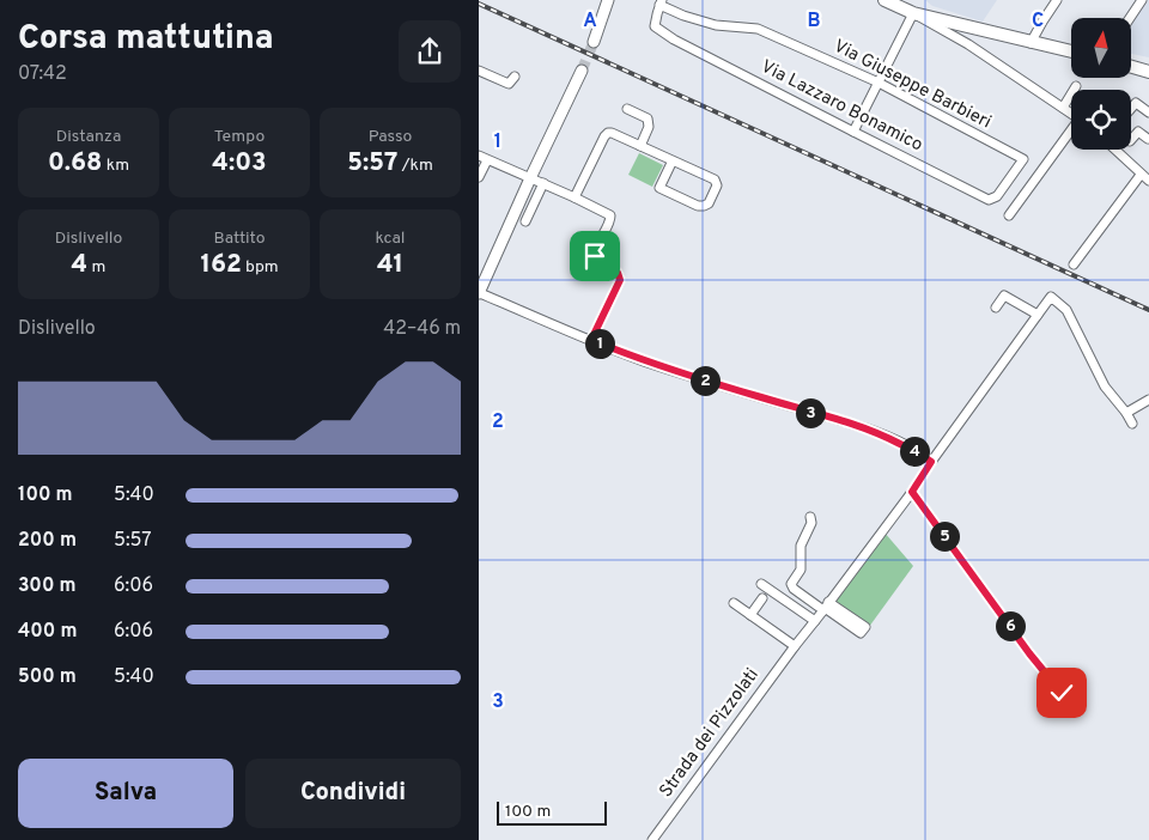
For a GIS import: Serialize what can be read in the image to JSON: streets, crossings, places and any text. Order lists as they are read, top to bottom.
{
  "streets": {
    "street": ["Via Giuseppe Barbieri", "Via Lazzaro Bonamico", "Strada dei Pizzolati"]
  },
  "crossings": [
    ["Via Giuseppe Barbieri", "Via Lazzaro Bonamico"]
  ],
  "scale_bar": "100 m",
  "north": "top",
  "page": {
    "heading": ["Corsa mattutina", "07:42"],
    "stats": [
      ["Distanza", "0.68 km"],
      ["Tempo", "4:03"],
      ["Passo", "5:57 /km"],
      ["Dislivello", "4 m"],
      ["Battito", "162 bpm"],
      ["kcal", "41"]
    ],
    "chart": ["Dislivello", "42–46 m"],
    "pins": [
      "1",
      "2",
      "3",
      "4",
      "5",
      "6"
    ],
    "list": [
      {
        "name": "100 m",
        "note": "5:40"
      },
      {
        "name": "200 m",
        "note": "5:57"
      },
      {
        "name": "300 m",
        "note": "6:06"
      },
      {
        "name": "400 m",
        "note": "6:06"
      },
      {
        "name": "500 m",
        "note": "5:40"
      }
    ],
    "buttons": ["Salva", "Condividi"],
    "scale": "100 m"
  },
  "grid": {
    "columns": ["A", "B", "C"],
    "rows": ["1", "2", "3"]
  }
}
